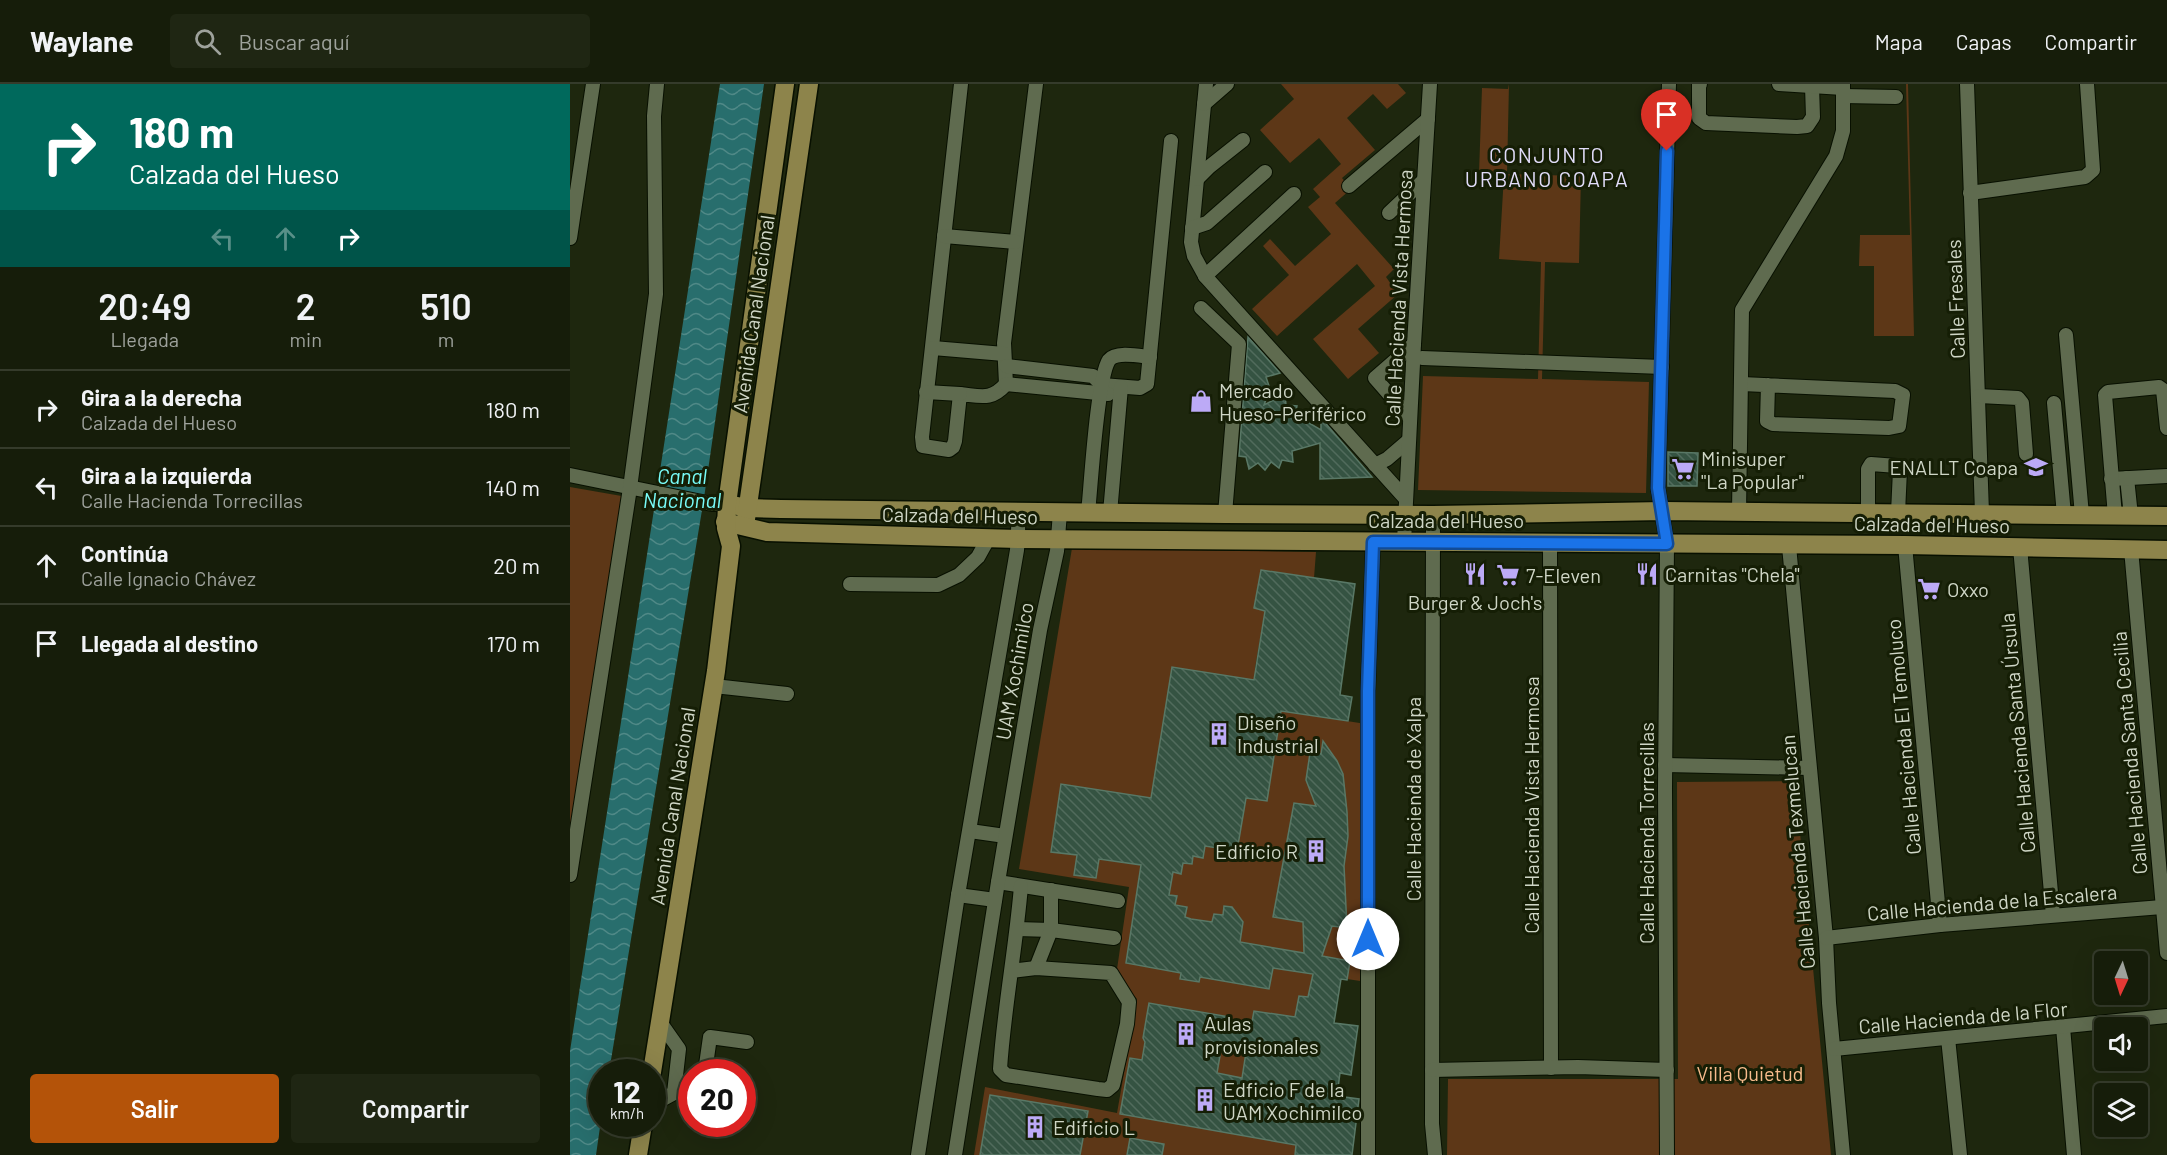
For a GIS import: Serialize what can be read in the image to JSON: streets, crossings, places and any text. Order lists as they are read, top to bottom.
{
  "streets": {
    "main road": ["Avenida Canal Nacional", "Calzada del Hueso"],
    "street": [
      "Calle Hacienda Vista Hermosa",
      "Calle Fresales",
      "UAM Xochimilco",
      "Calle Hacienda Santa Úrsula",
      "Calle Hacienda El Temoluco",
      "Calle Hacienda Santa Cecilia",
      "Calle Hacienda de Xalpa",
      "Calle Hacienda Torrecillas",
      "Calle Hacienda Texmelucan",
      "Calle Hacienda de la Escalera",
      "Calle Hacienda de la Flor"
    ]
  },
  "crossings": [
    ["Calle Hacienda Vista Hermosa", "Calzada del Hueso"],
    ["Calle Fresales", "Calzada del Hueso"],
    ["Avenida Canal Nacional", "Calzada del Hueso"],
    ["Calzada del Hueso", "UAM Xochimilco"],
    ["Calzada del Hueso", "Calle Hacienda Santa Úrsula"],
    ["Calzada del Hueso", "Calle Hacienda El Temoluco"],
    ["Calzada del Hueso", "Calle Hacienda Santa Cecilia"],
    ["Calzada del Hueso", "Calle Hacienda de Xalpa"],
    ["Calzada del Hueso", "Calle Hacienda Torrecillas"],
    ["Calzada del Hueso", "Calle Hacienda Texmelucan"],
    ["Calle Hacienda Santa Úrsula", "Calle Hacienda de la Escalera"],
    ["Calle Hacienda El Temoluco", "Calle Hacienda de la Escalera"],
    ["Calle Hacienda Santa Cecilia", "Calle Hacienda de la Escalera"],
    ["Calle Hacienda Texmelucan", "Calle Hacienda de la Escalera"],
    ["Calle Hacienda Texmelucan", "Calle Hacienda de la Flor"]
  ],
  "districts": ["CONJUNTO URBANO COAPA"],
  "water": ["Canal Nacional"],
  "parks": ["Villa Quietud"],
  "places": {
    "shop": ["Mercado Hueso-Periférico"],
    "school or university": ["ENALLT Coapa"],
    "supermarket": ["Minisuper \"La Popular\"", "7-Eleven", "Oxxo"],
    "restaurant": ["Burger & Joch's", "Carnitas \"Chela\""],
    "building": [
      "Diseño Industrial",
      "Edificio R",
      "Aulas provisionales",
      "Edficio F de la UAM Xochimilco",
      "Edificio L"
    ]
  },
  "north": "bottom",
  "page": {
    "header": "Waylane",
    "search": "Buscar aquí",
    "nav": ["Mapa", "Capas", "Compartir"],
    "turn": ["180 m", "Calzada del Hueso"],
    "eta": [
      "20:49",
      "Llegada",
      "2",
      "min",
      "510",
      "m"
    ],
    "list": [
      {
        "name": "Gira a la derecha",
        "note": "Calzada del Hueso",
        "value": "180 m"
      },
      {
        "name": "Gira a la izquierda",
        "note": "Calle Hacienda Torrecillas",
        "value": "140 m"
      },
      {
        "name": "Continúa",
        "note": "Calle Ignacio Chávez",
        "value": "20 m"
      },
      {
        "name": "Llegada al destino",
        "value": "170 m"
      }
    ],
    "speed": "12 km/h",
    "limit": "20",
    "buttons": ["Salir", "Compartir"]
  }
}
